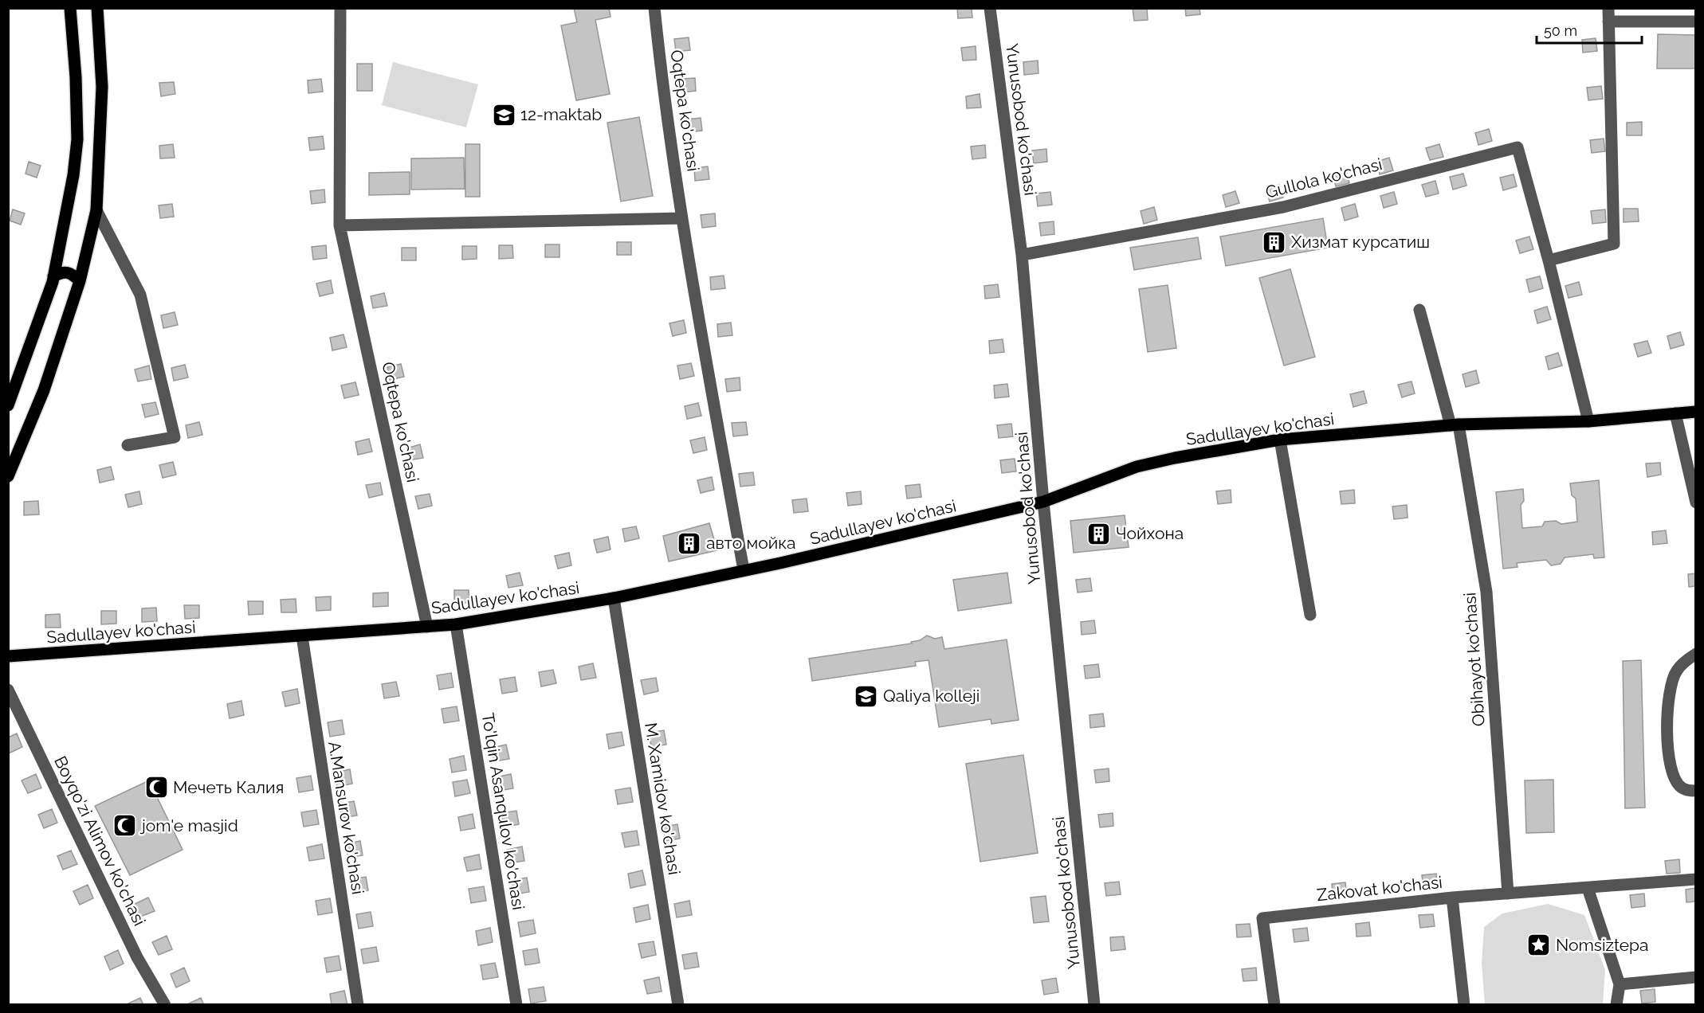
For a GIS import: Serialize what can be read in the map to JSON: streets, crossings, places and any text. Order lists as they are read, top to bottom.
{
  "streets": {
    "main road": ["Sadullayev ko'chasi"],
    "street": [
      "Oqtepa ko'chasi",
      "Yunusobod ko'chasi",
      "Gullola ko'chasi",
      "Obihayot ko'chasi",
      "M. Xamidov ko'chasi",
      "To'lqin Asanqulov ko'chasi",
      "A.Mansurov ko'chasi",
      "Boyqo'zi Alimov ko'chasi",
      "Zakovat ko'chasi"
    ]
  },
  "crossings": [
    ["Oqtepa ko'chasi", "Sadullayev ko'chasi"],
    ["Yunusobod ko'chasi", "Gullola ko'chasi"],
    ["Yunusobod ko'chasi", "Sadullayev ko'chasi"],
    ["Sadullayev ko'chasi", "Obihayot ko'chasi"],
    ["Sadullayev ko'chasi", "M. Xamidov ko'chasi"],
    ["Sadullayev ko'chasi", "To'lqin Asanqulov ko'chasi"],
    ["Sadullayev ko'chasi", "A.Mansurov ko'chasi"],
    ["Obihayot ko'chasi", "Zakovat ko'chasi"]
  ],
  "places": {
    "school or university": ["12-maktab", "Qaliya kolleji"],
    "building": ["Хизмат курсатиш", "Чойхона", "авто мойка"],
    "mosque": ["Мечеть Калия", "jom'e masjid"],
    "place": ["Nomsiztepa"]
  },
  "scale_bar": "50 m"
}
